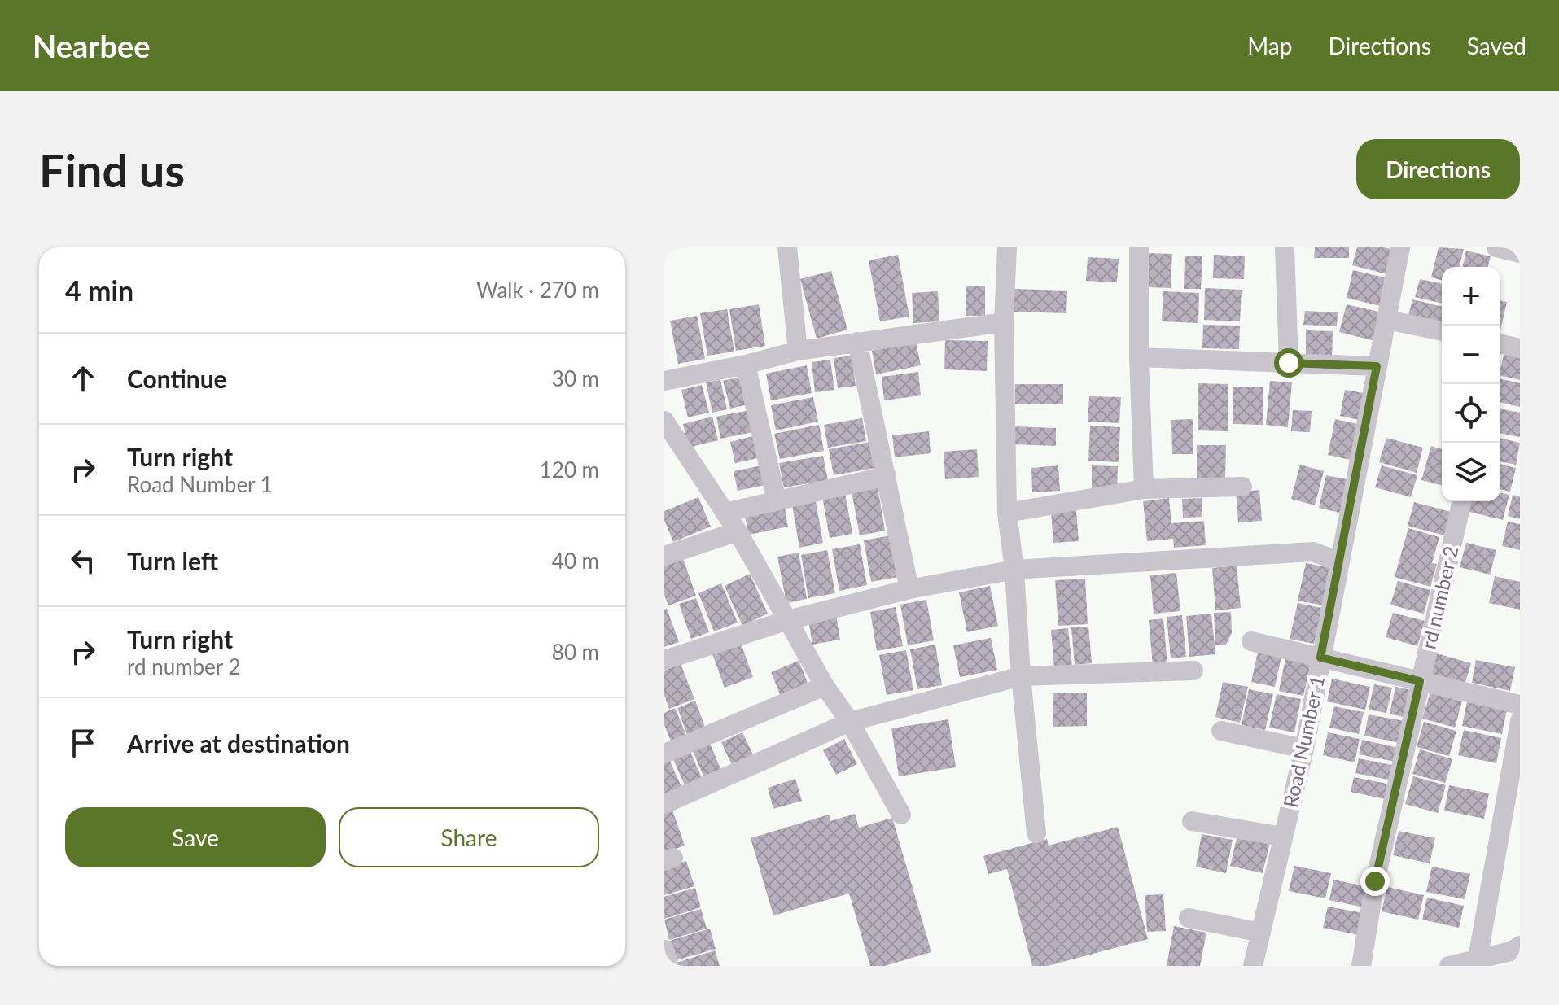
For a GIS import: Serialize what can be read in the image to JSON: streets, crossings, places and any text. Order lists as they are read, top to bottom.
{
  "streets": {
    "street": ["rd number 2", "Road Number 1"]
  },
  "page": {
    "header": "Nearbee",
    "nav": ["Map", "Directions", "Saved"],
    "buttons": [
      "Directions",
      ["Save", "Share"]
    ],
    "title": "Find us",
    "heading": ["4 min", "Walk · 270 m"],
    "map_buttons": ["+", "−"],
    "list": [
      ["Continue", "30 m"],
      ["Turn right", "Road Number 1", "120 m"],
      ["Turn left", "40 m"],
      ["Turn right", "rd number 2", "80 m"],
      "Arrive at destination"
    ]
  }
}
